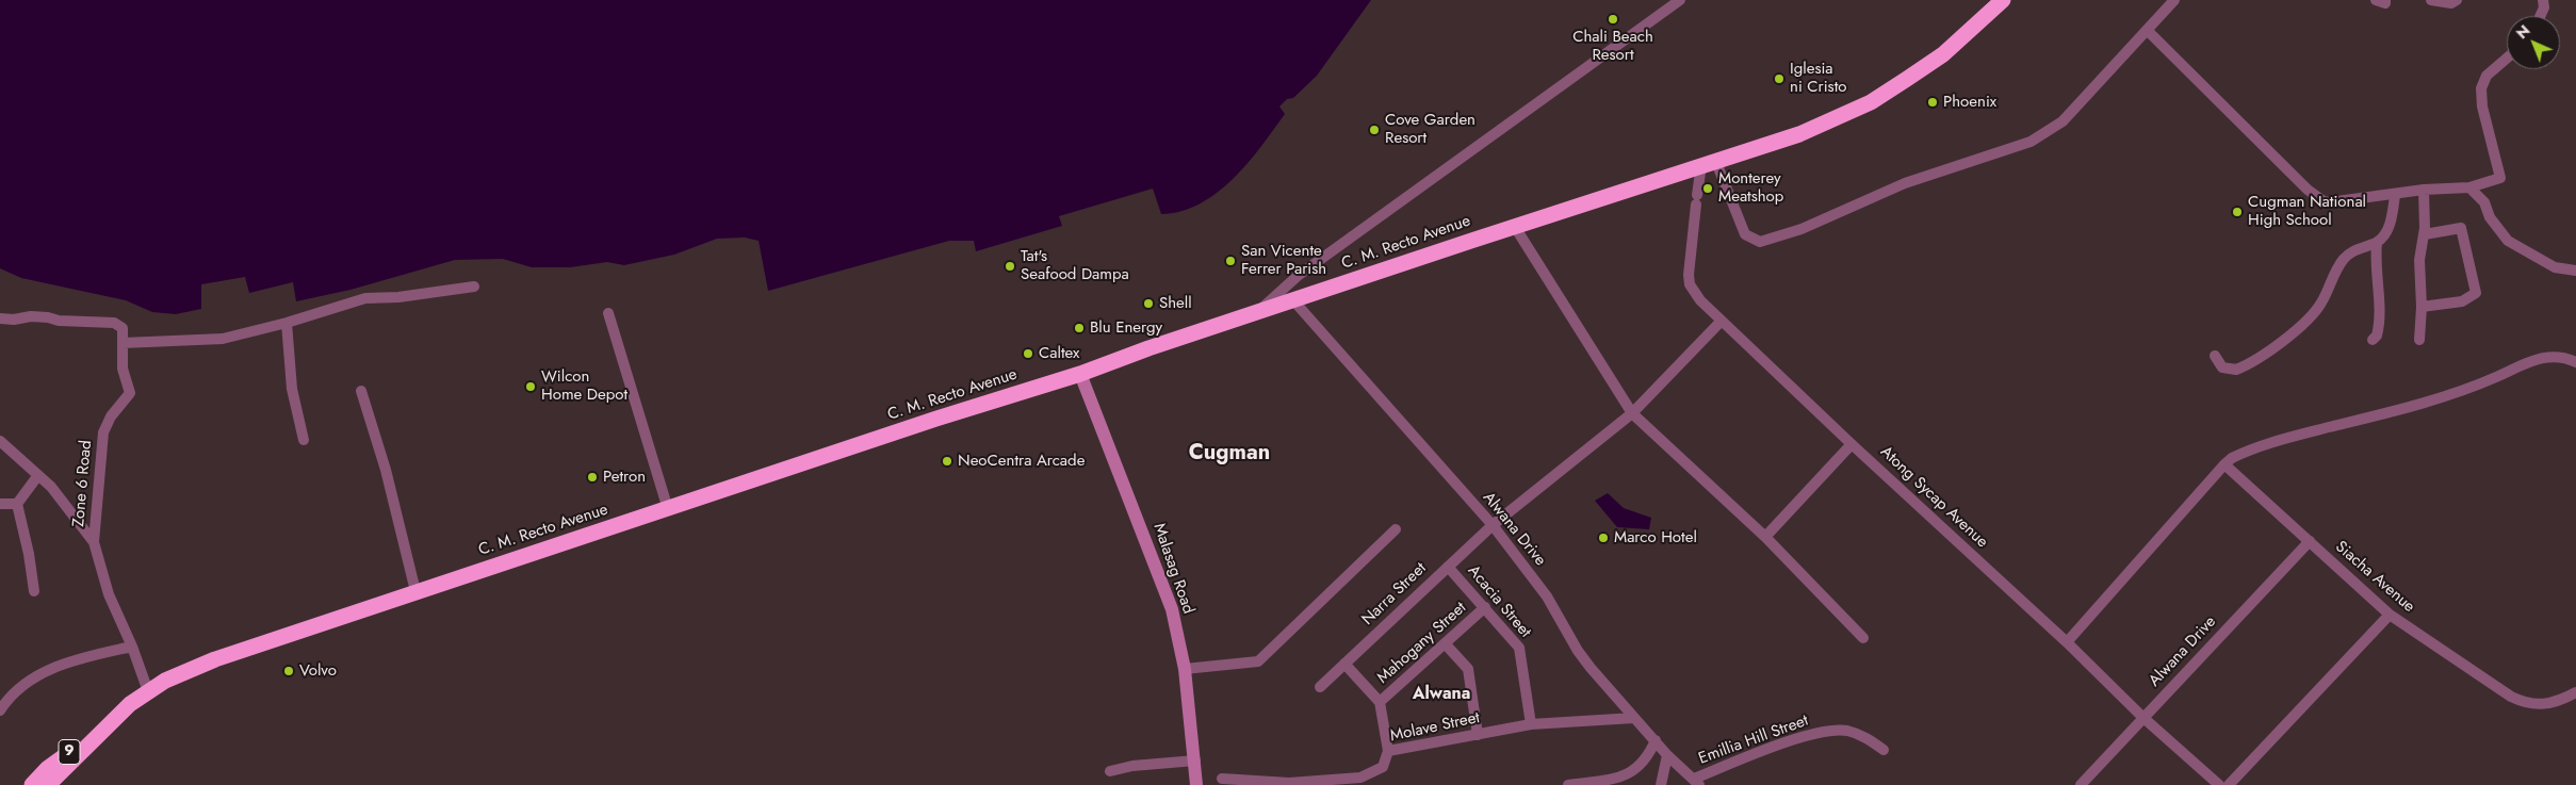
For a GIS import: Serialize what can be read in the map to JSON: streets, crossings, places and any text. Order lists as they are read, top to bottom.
{
  "streets": {
    "highway": ["C. M. Recto Avenue", "9"],
    "street": [
      "Zone 6 Road",
      "Atong Sycap Avenue",
      "Alwana Drive",
      "Malasag Road",
      "Siacha Avenue",
      "Narra Street",
      "Acacia Street",
      "Mahogany Street",
      "Molave Street",
      "Emillia Hill Street"
    ]
  },
  "crossings": [
    ["C. M. Recto Avenue", "Zone 6 Road"],
    ["C. M. Recto Avenue", "Atong Sycap Avenue"],
    ["C. M. Recto Avenue", "Alwana Drive"],
    ["C. M. Recto Avenue", "Malasag Road"],
    ["Atong Sycap Avenue", "Alwana Drive"],
    ["Atong Sycap Avenue", "Narra Street"],
    ["Alwana Drive", "Siacha Avenue"],
    ["Alwana Drive", "Narra Street"],
    ["Alwana Drive", "Molave Street"],
    ["Alwana Drive", "Emillia Hill Street"],
    ["Narra Street", "Acacia Street"],
    ["Acacia Street", "Mahogany Street"],
    ["Acacia Street", "Molave Street"]
  ],
  "districts": ["Cugman", "Alwana"],
  "places": [
    "Chali Beach Resort",
    "Iglesia ni Cristo",
    "Phoenix",
    "Cove Garden Resort",
    "Monterey Meatshop",
    "Cugman National High School",
    "San Vicente Ferrer Parish",
    "Tat's Seafood Dampa",
    "Shell",
    "Blu Energy",
    "Caltex",
    "Wilcon Home Depot",
    "NeoCentra Arcade",
    "Petron",
    "Marco Hotel",
    "Volvo"
  ],
  "north": "top left"
}
